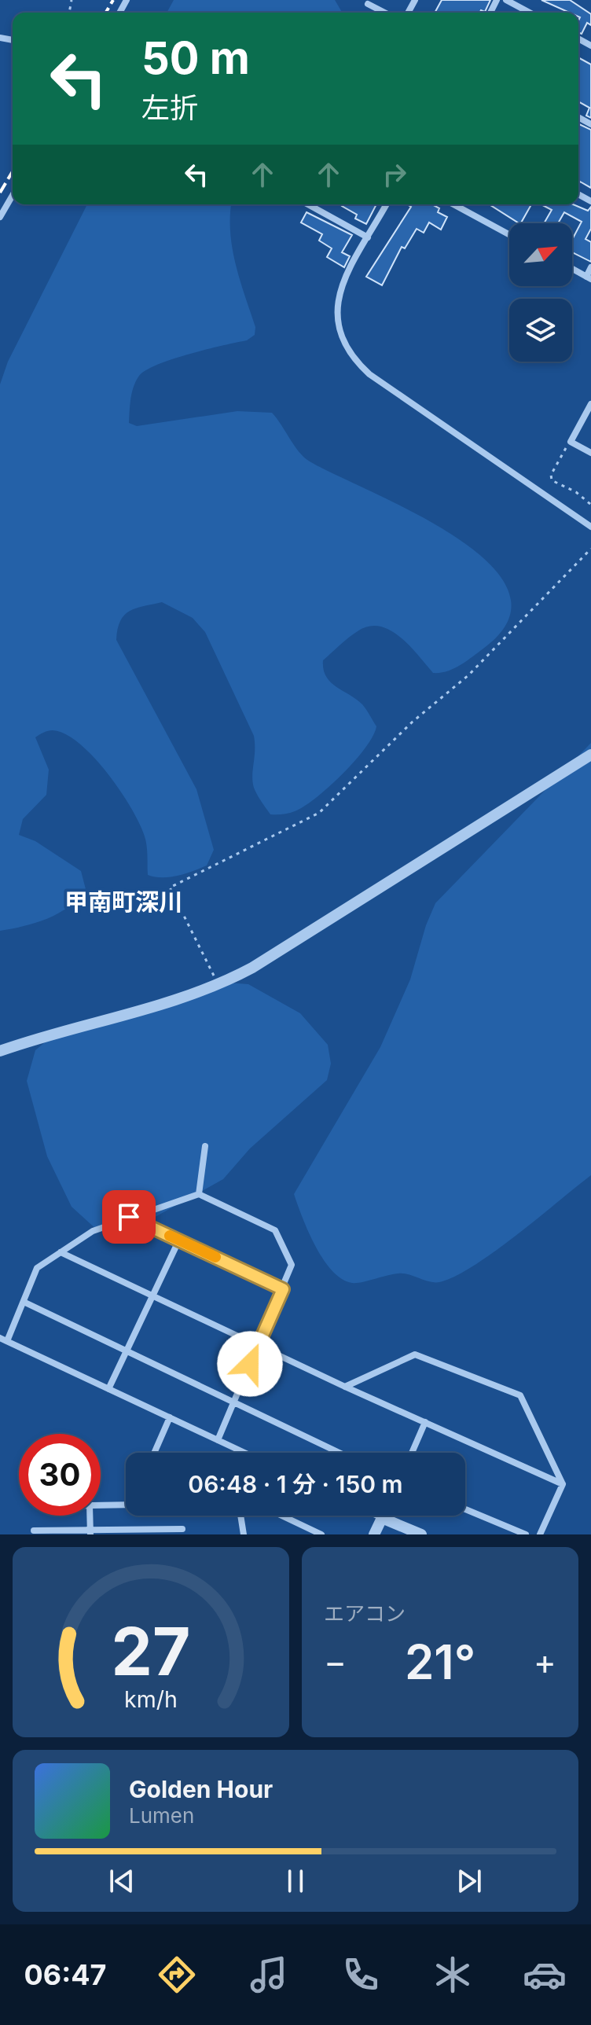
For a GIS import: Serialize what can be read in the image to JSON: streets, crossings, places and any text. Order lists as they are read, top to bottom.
{
  "districts": ["甲南町深川"],
  "north": "top right",
  "page": {
    "turn": ["50 m", "左折"],
    "limit": "30",
    "trip": "06:48 · 1 分 · 150 m",
    "tile": "エアコン",
    "heat": ["−", "21°", "+"],
    "song": ["Golden Hour", "Lumen"],
    "tabs": "06:47",
    "gauge": ["27", "km/h"]
  }
}
